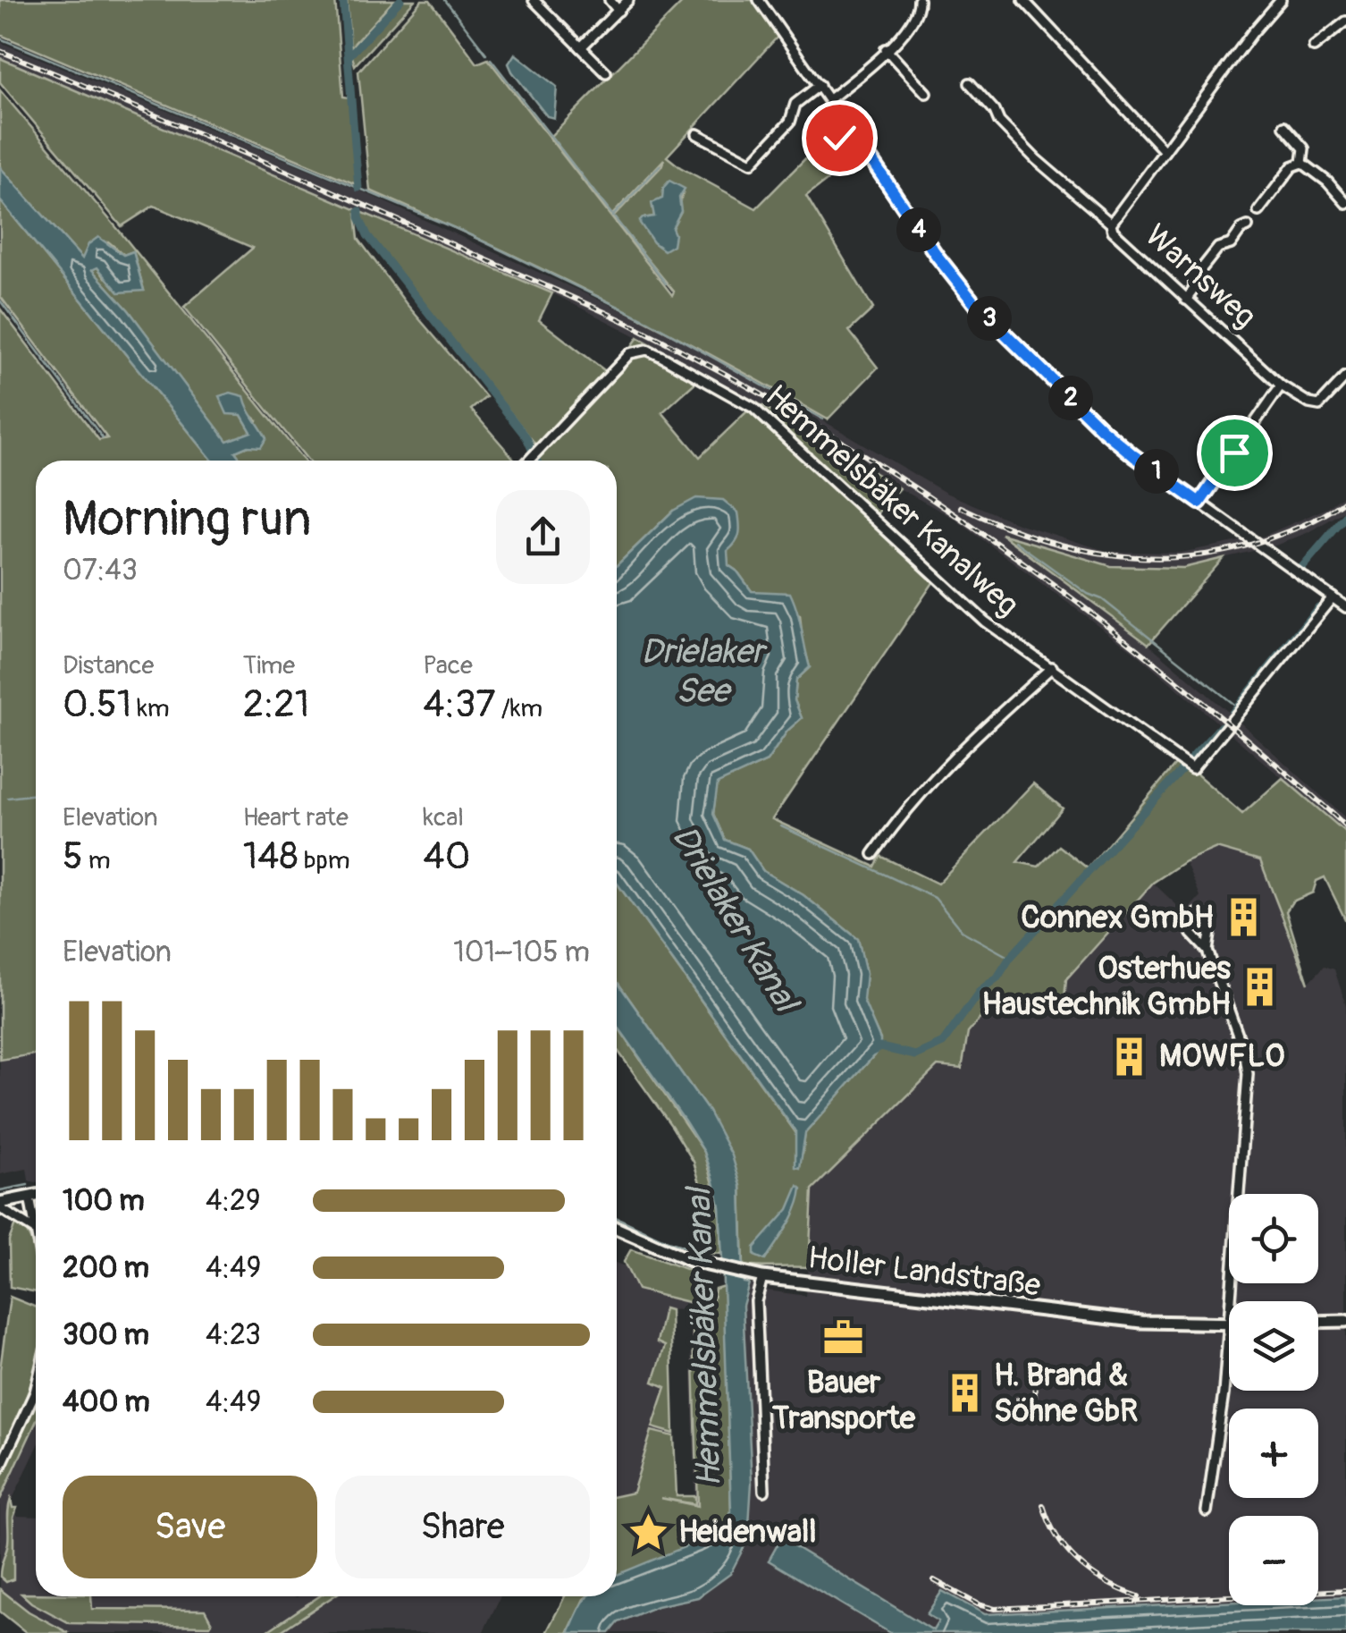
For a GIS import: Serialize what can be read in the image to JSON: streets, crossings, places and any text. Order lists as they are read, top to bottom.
{
  "streets": {
    "main road": ["Holler Landstraße"],
    "street": ["Warnsweg", "Hemmelsbäker Kanalweg"]
  },
  "water": ["Drielaker See", "Drielaker Kanal", "Hemmelsbäker Kanal"],
  "places": {
    "building": [
      "Connex GmbH",
      "Osterhues Haustechnik GmbH",
      "MOWFLO",
      "H. Brand & Söhne GbR"
    ],
    "office": ["Bauer Transporte"],
    "place": ["Heidenwall"]
  },
  "page": {
    "pins": [
      "4",
      "3",
      "2",
      "1"
    ],
    "heading": ["Morning run", "07:43"],
    "stats": [
      ["Distance", "0.51 km"],
      ["Time", "2:21"],
      ["Pace", "4:37 /km"],
      ["Elevation", "5 m"],
      ["Heart rate", "148 bpm"],
      ["kcal", "40"]
    ],
    "chart": ["Elevation", "101–105 m"],
    "list": [
      {
        "name": "100 m",
        "note": "4:29"
      },
      {
        "name": "200 m",
        "note": "4:49"
      },
      {
        "name": "300 m",
        "note": "4:23"
      },
      {
        "name": "400 m",
        "note": "4:49"
      }
    ],
    "map_buttons": ["+", "−"],
    "buttons": ["Save", "Share"]
  }
}
